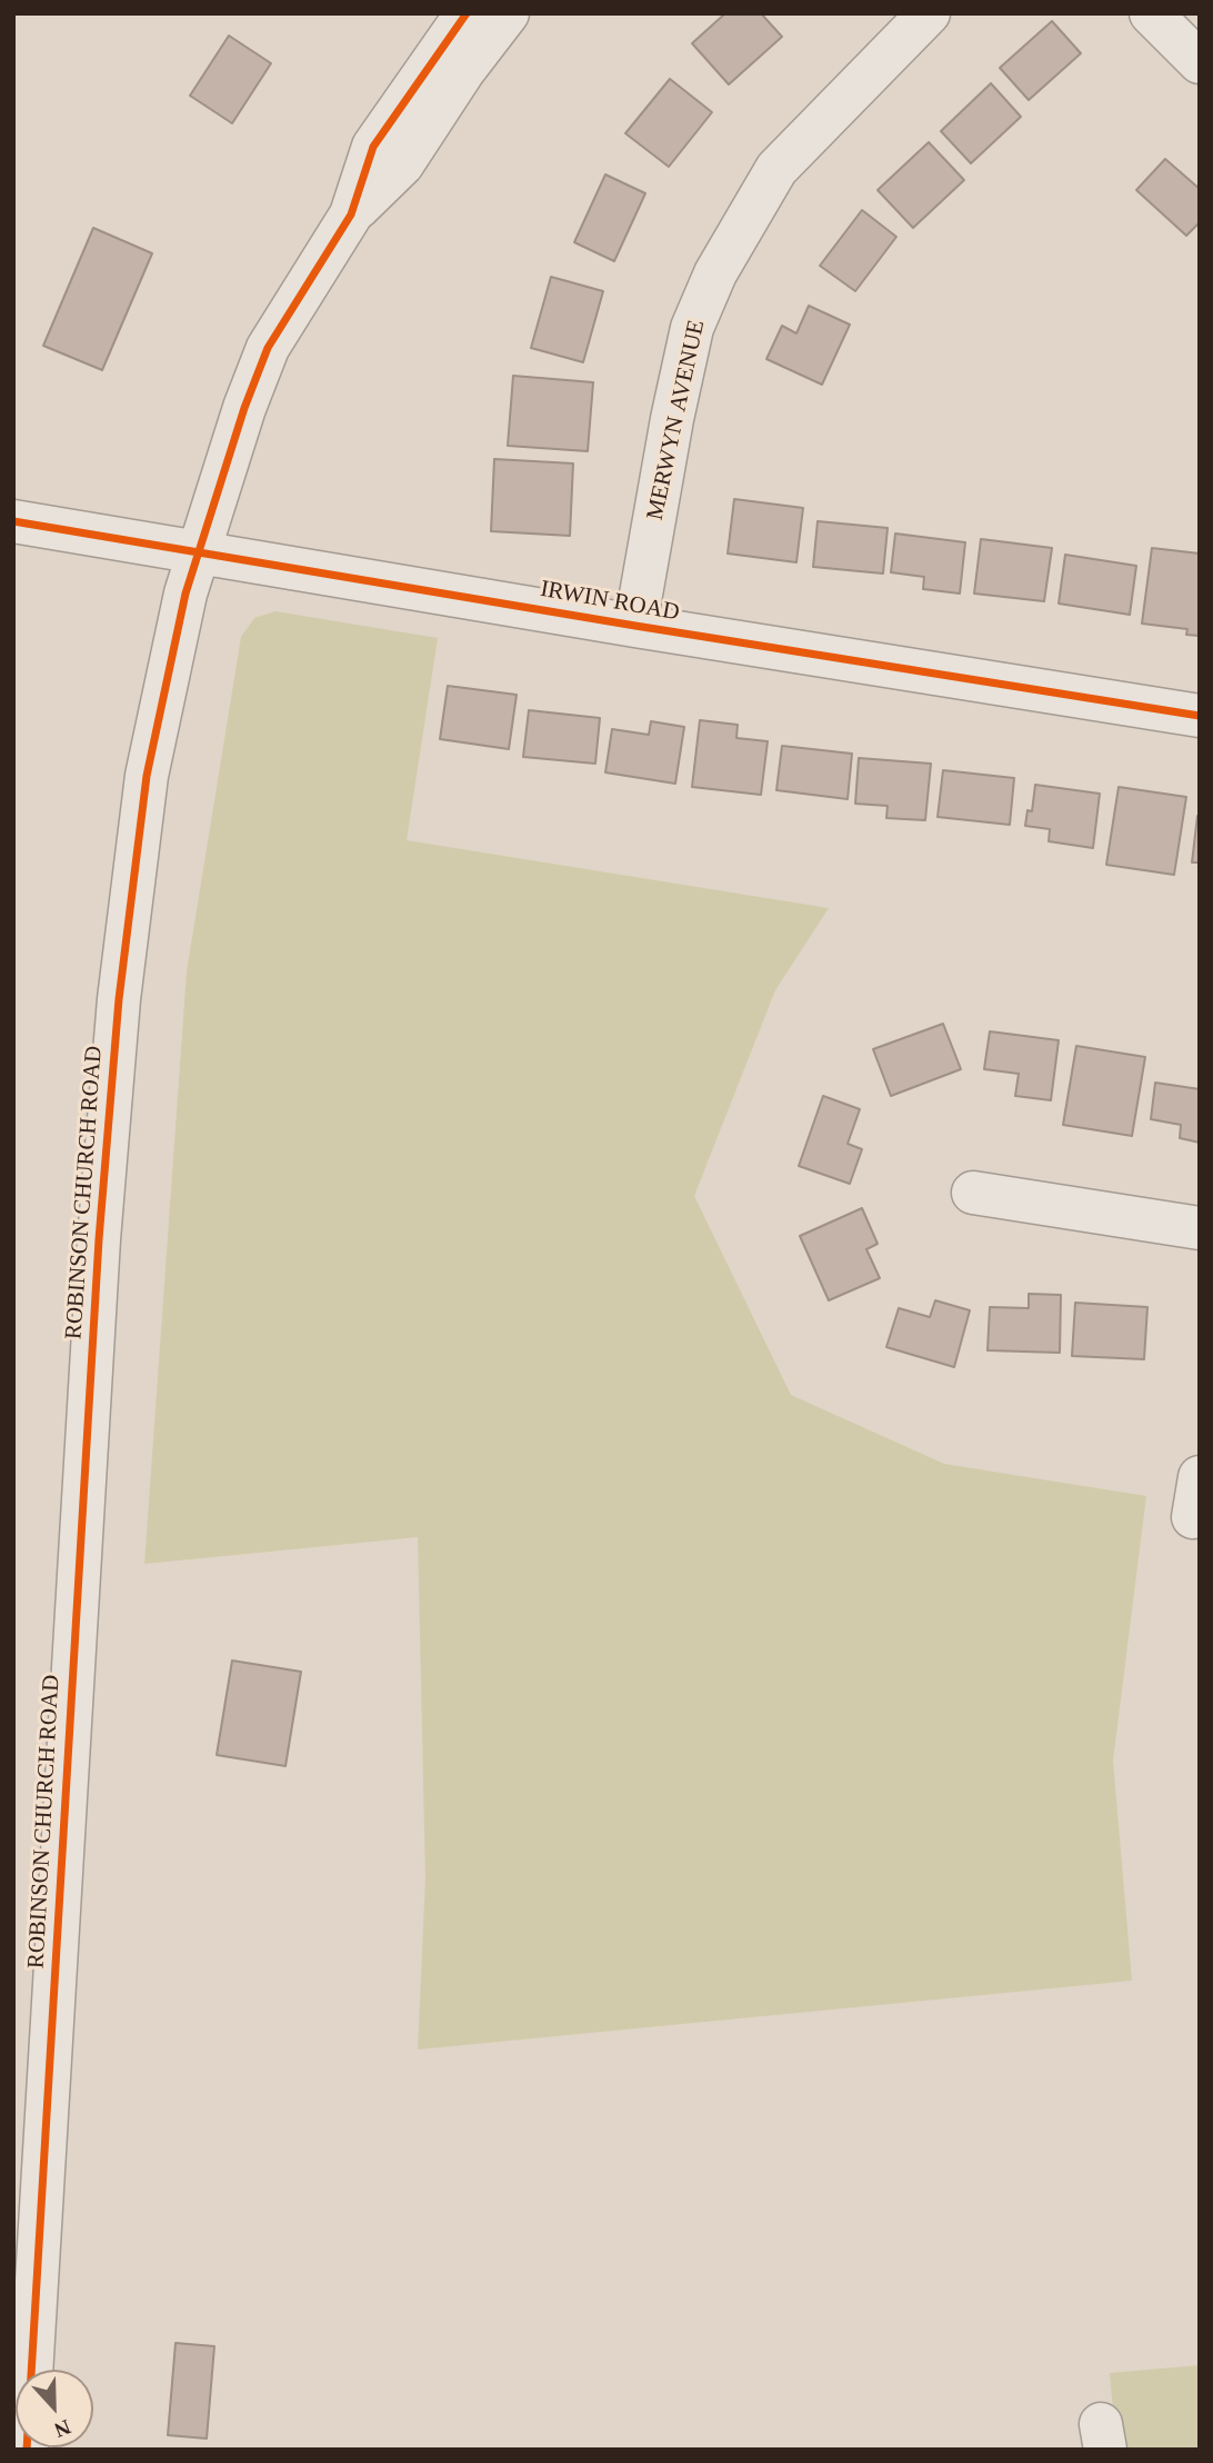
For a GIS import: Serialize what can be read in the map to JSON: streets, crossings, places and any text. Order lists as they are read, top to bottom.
{
  "streets": {
    "street": ["MERWYN AVENUE", "IRWIN ROAD", "ROBINSON CHURCH ROAD"]
  },
  "crossings": [
    ["MERWYN AVENUE", "IRWIN ROAD"],
    ["IRWIN ROAD", "ROBINSON CHURCH ROAD"]
  ],
  "north": "bottom"
}
